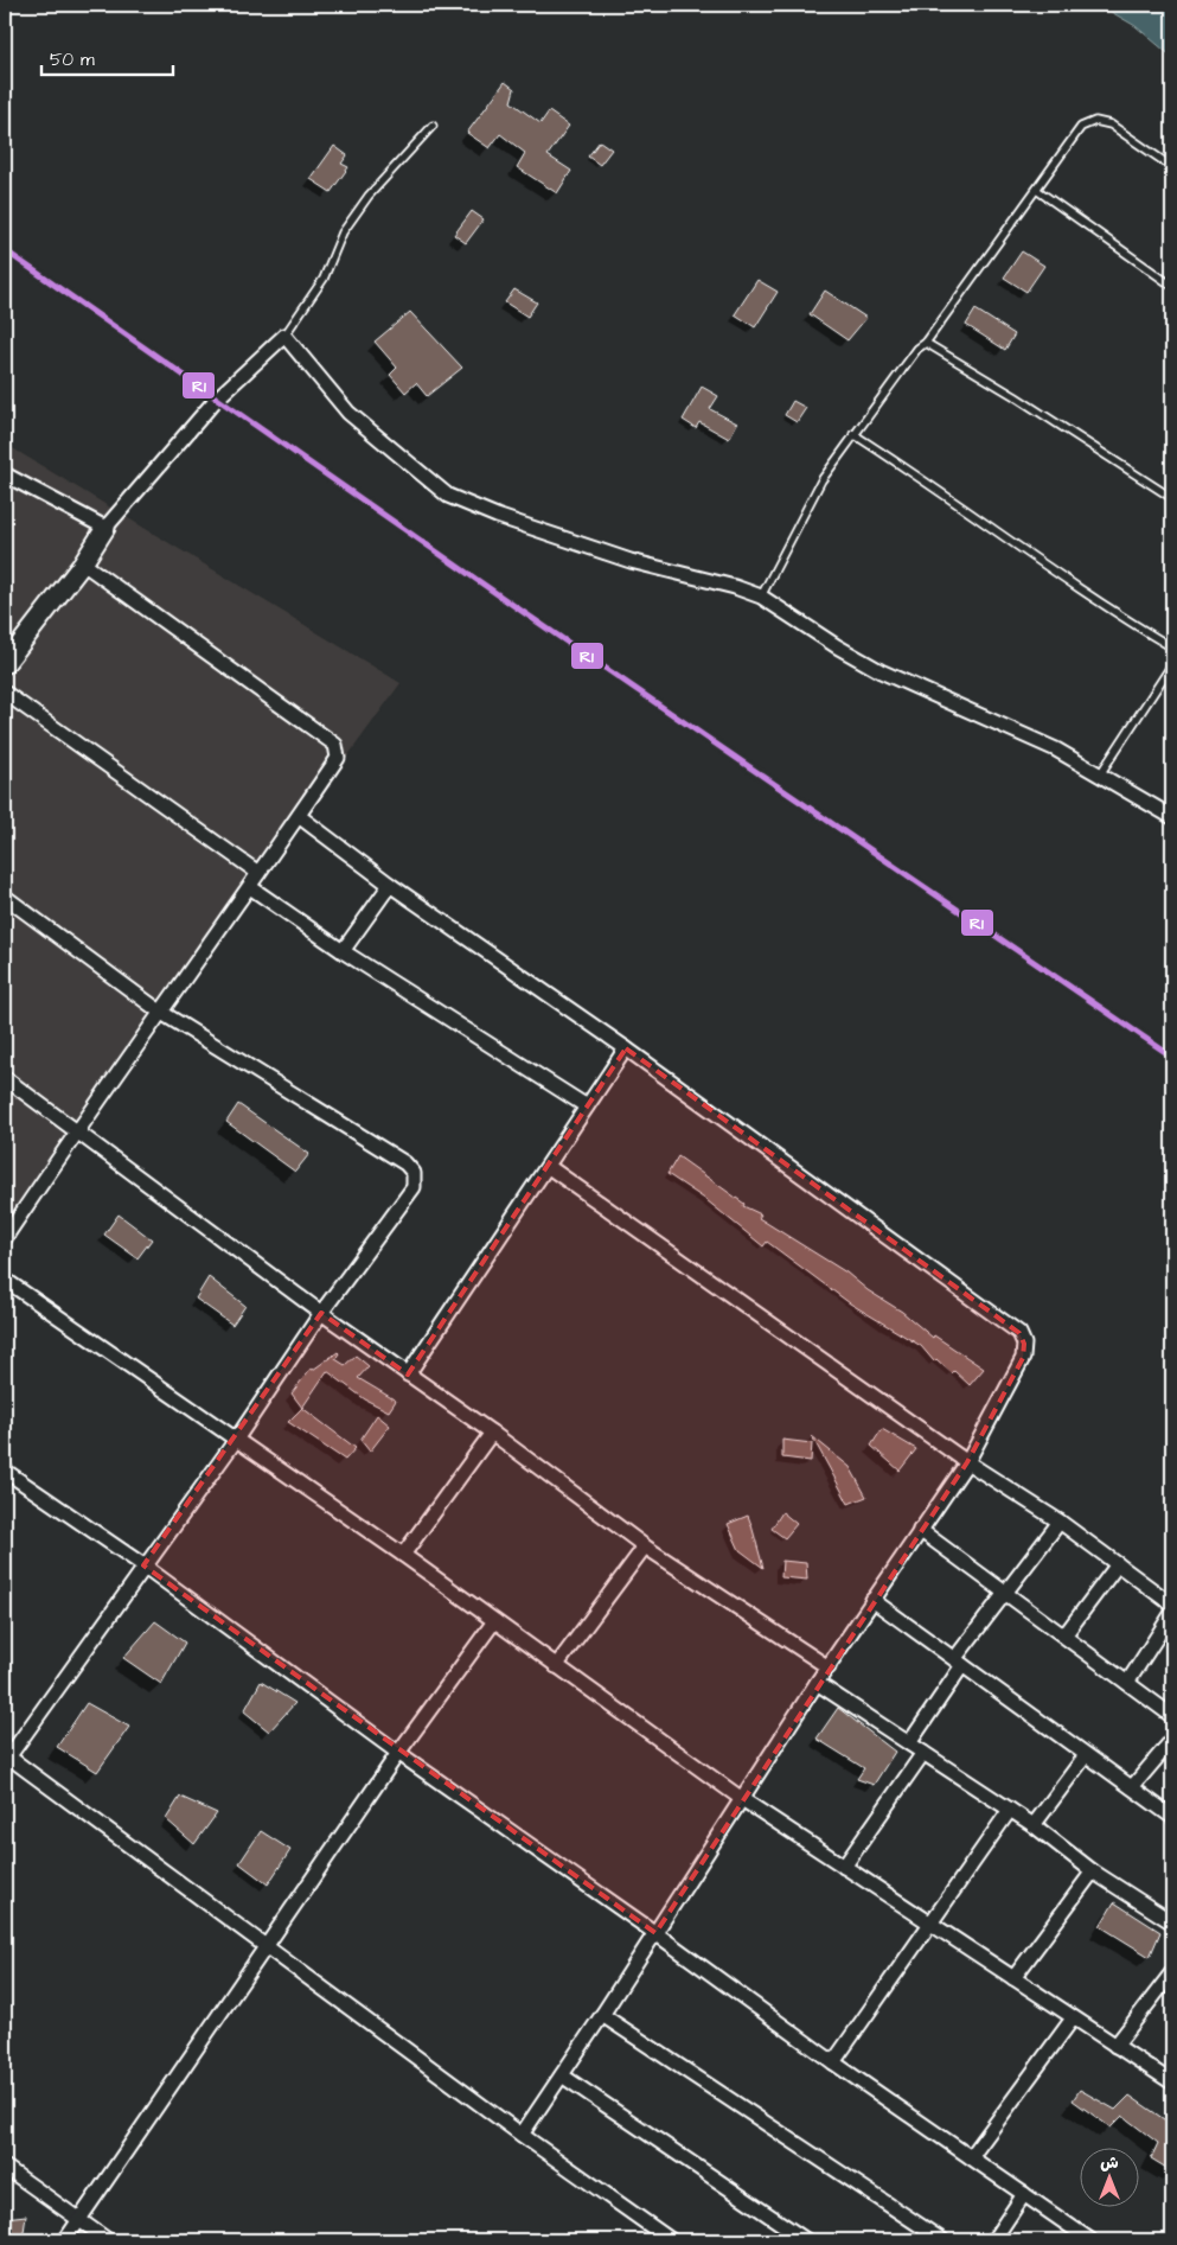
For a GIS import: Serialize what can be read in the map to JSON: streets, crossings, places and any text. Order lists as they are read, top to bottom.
{
  "lines": ["transit line R1"],
  "scale_bar": "50 m",
  "north": "top"
}
